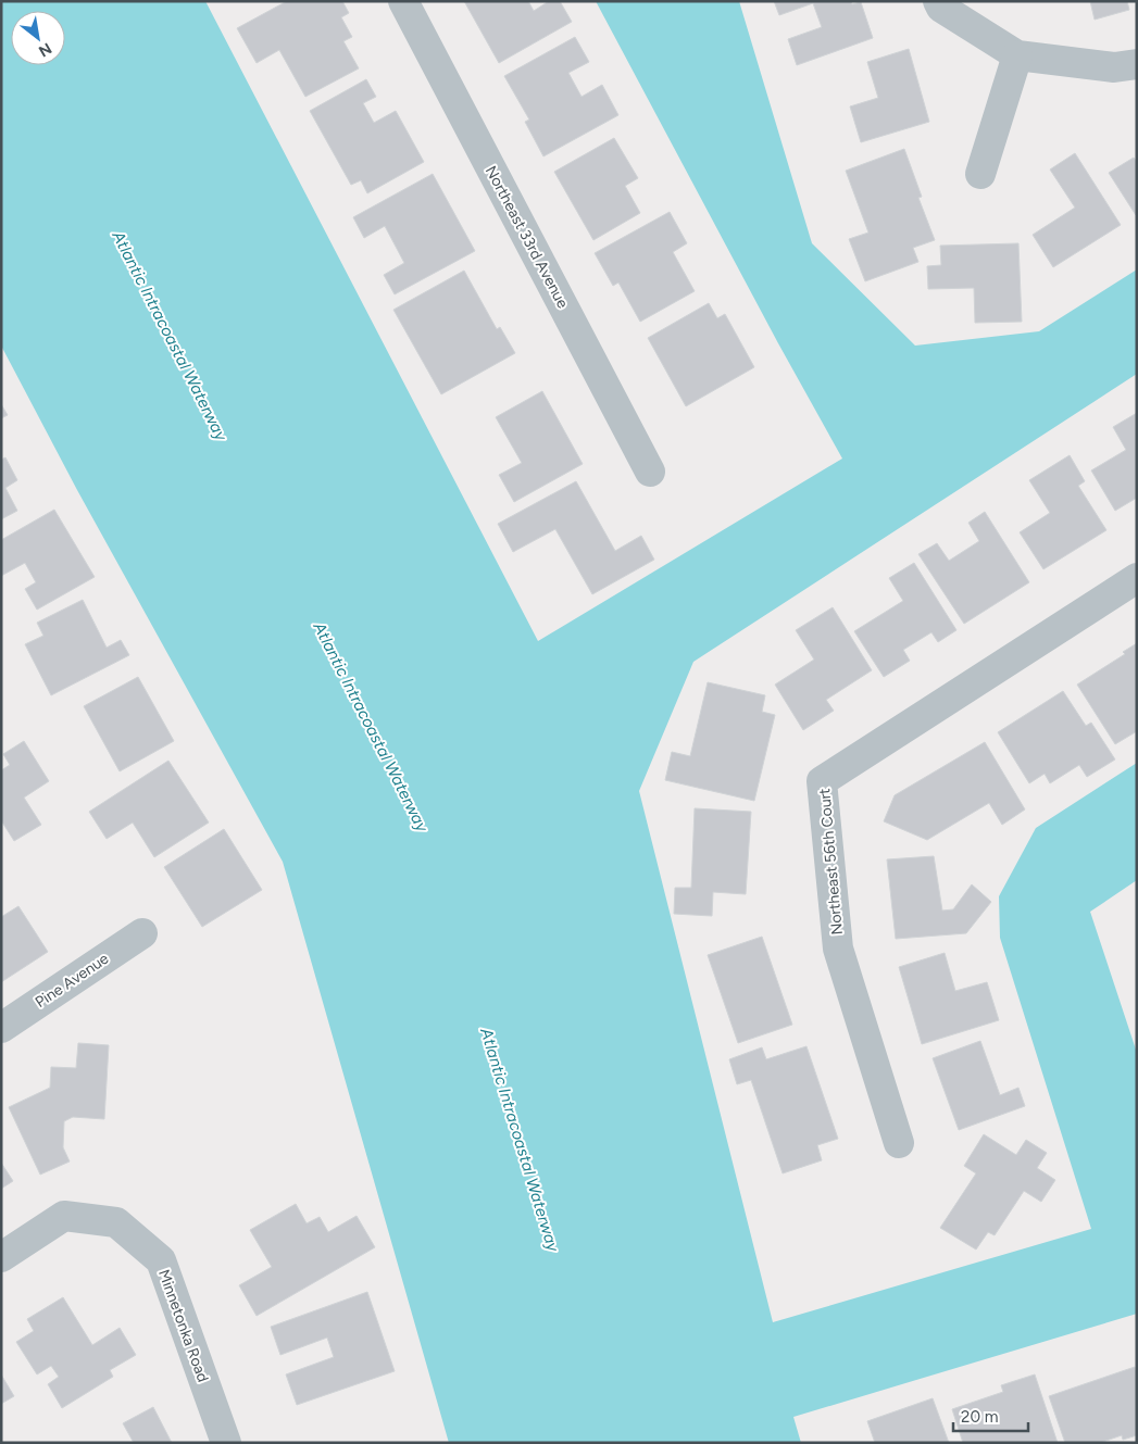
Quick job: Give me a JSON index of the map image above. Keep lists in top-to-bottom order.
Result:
{
  "streets": {
    "street": [
      "Northeast 33rd Avenue",
      "Northeast 56th Court",
      "Pine Avenue",
      "Minnetonka Road"
    ]
  },
  "water": ["Atlantic Intracoastal Waterway"],
  "scale_bar": "20 m",
  "north": "bottom right"
}
